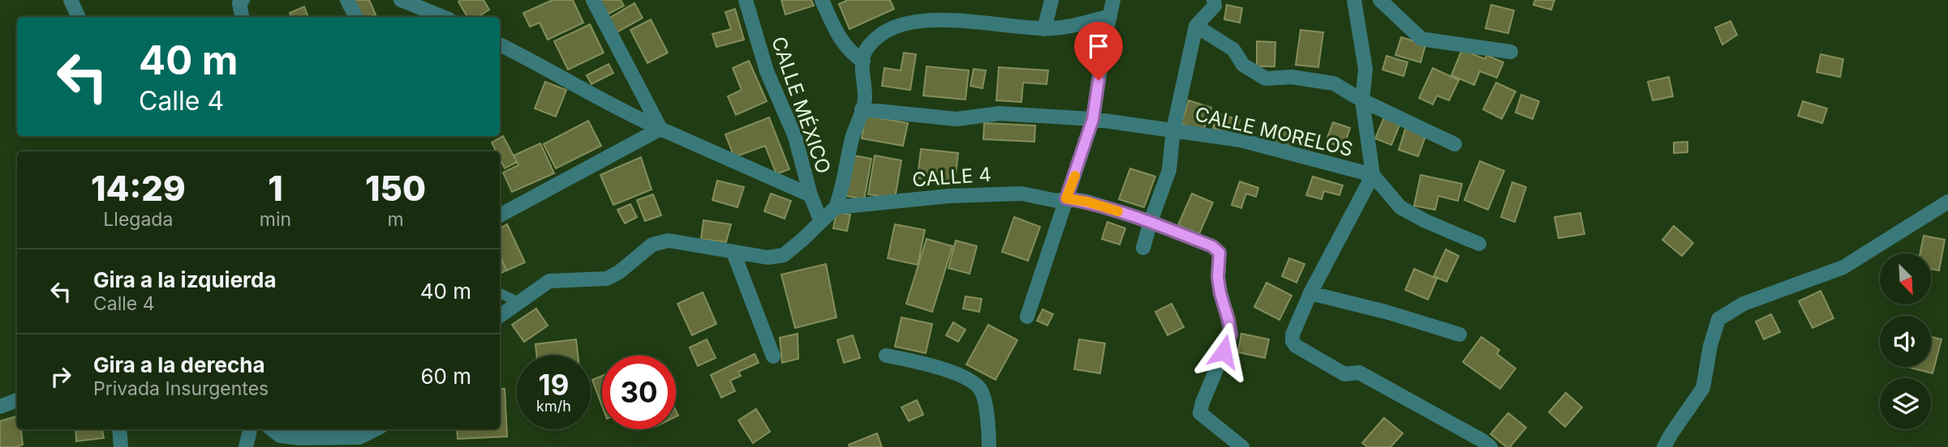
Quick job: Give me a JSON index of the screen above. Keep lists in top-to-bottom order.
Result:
{
  "streets": {
    "street": ["CALLE MÉXICO", "CALLE MORELOS", "CALLE 4"]
  },
  "north": "bottom right",
  "page": {
    "turn": ["40 m", "Calle 4"],
    "eta": [
      "14:29",
      "Llegada",
      "1",
      "min",
      "150",
      "m"
    ],
    "list": [
      {
        "name": "Gira a la izquierda",
        "note": "Calle 4",
        "value": "40 m"
      },
      {
        "name": "Gira a la derecha",
        "note": "Privada Insurgentes",
        "value": "60 m"
      }
    ],
    "speed": "19 km/h",
    "limit": "30"
  }
}
